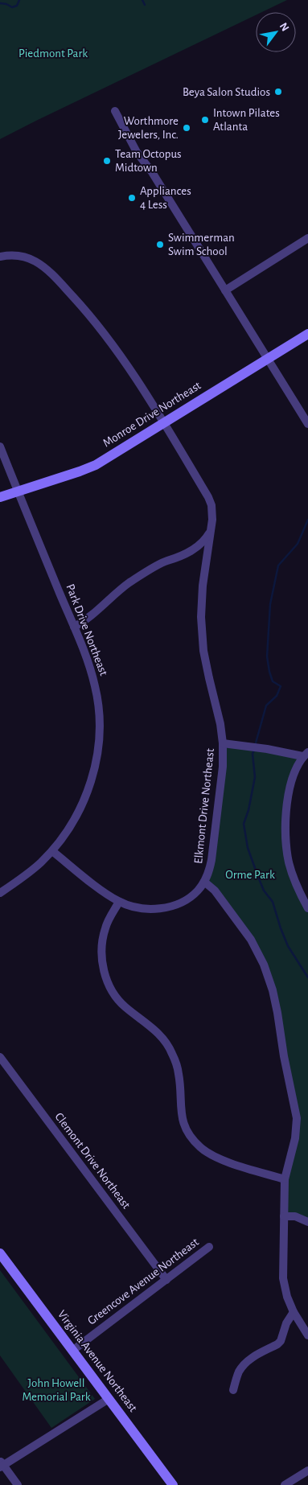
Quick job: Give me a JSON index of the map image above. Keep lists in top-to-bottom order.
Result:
{
  "streets": {
    "main road": ["Monroe Drive Northeast", "Virginia Avenue Northeast"],
    "street": [
      "Park Drive Northeast",
      "Elkmont Drive Northeast",
      "Clemont Drive Northeast",
      "Greencove Avenue Northeast"
    ]
  },
  "crossings": [
    ["Monroe Drive Northeast", "Park Drive Northeast"],
    ["Monroe Drive Northeast", "Elkmont Drive Northeast"],
    ["Park Drive Northeast", "Elkmont Drive Northeast"],
    ["Clemont Drive Northeast", "Greencove Avenue Northeast"],
    ["Greencove Avenue Northeast", "Virginia Avenue Northeast"]
  ],
  "parks": ["Piedmont Park", "Orme Park", "John Howell Memorial Park"],
  "places": [
    "Beya Salon Studios",
    "Intown Pilates Atlanta",
    "Worthmore Jewelers, Inc.",
    "Team Octopus Midtown",
    "Appliances 4 Less",
    "Swimmerman Swim School"
  ],
  "north": "top right"
}
